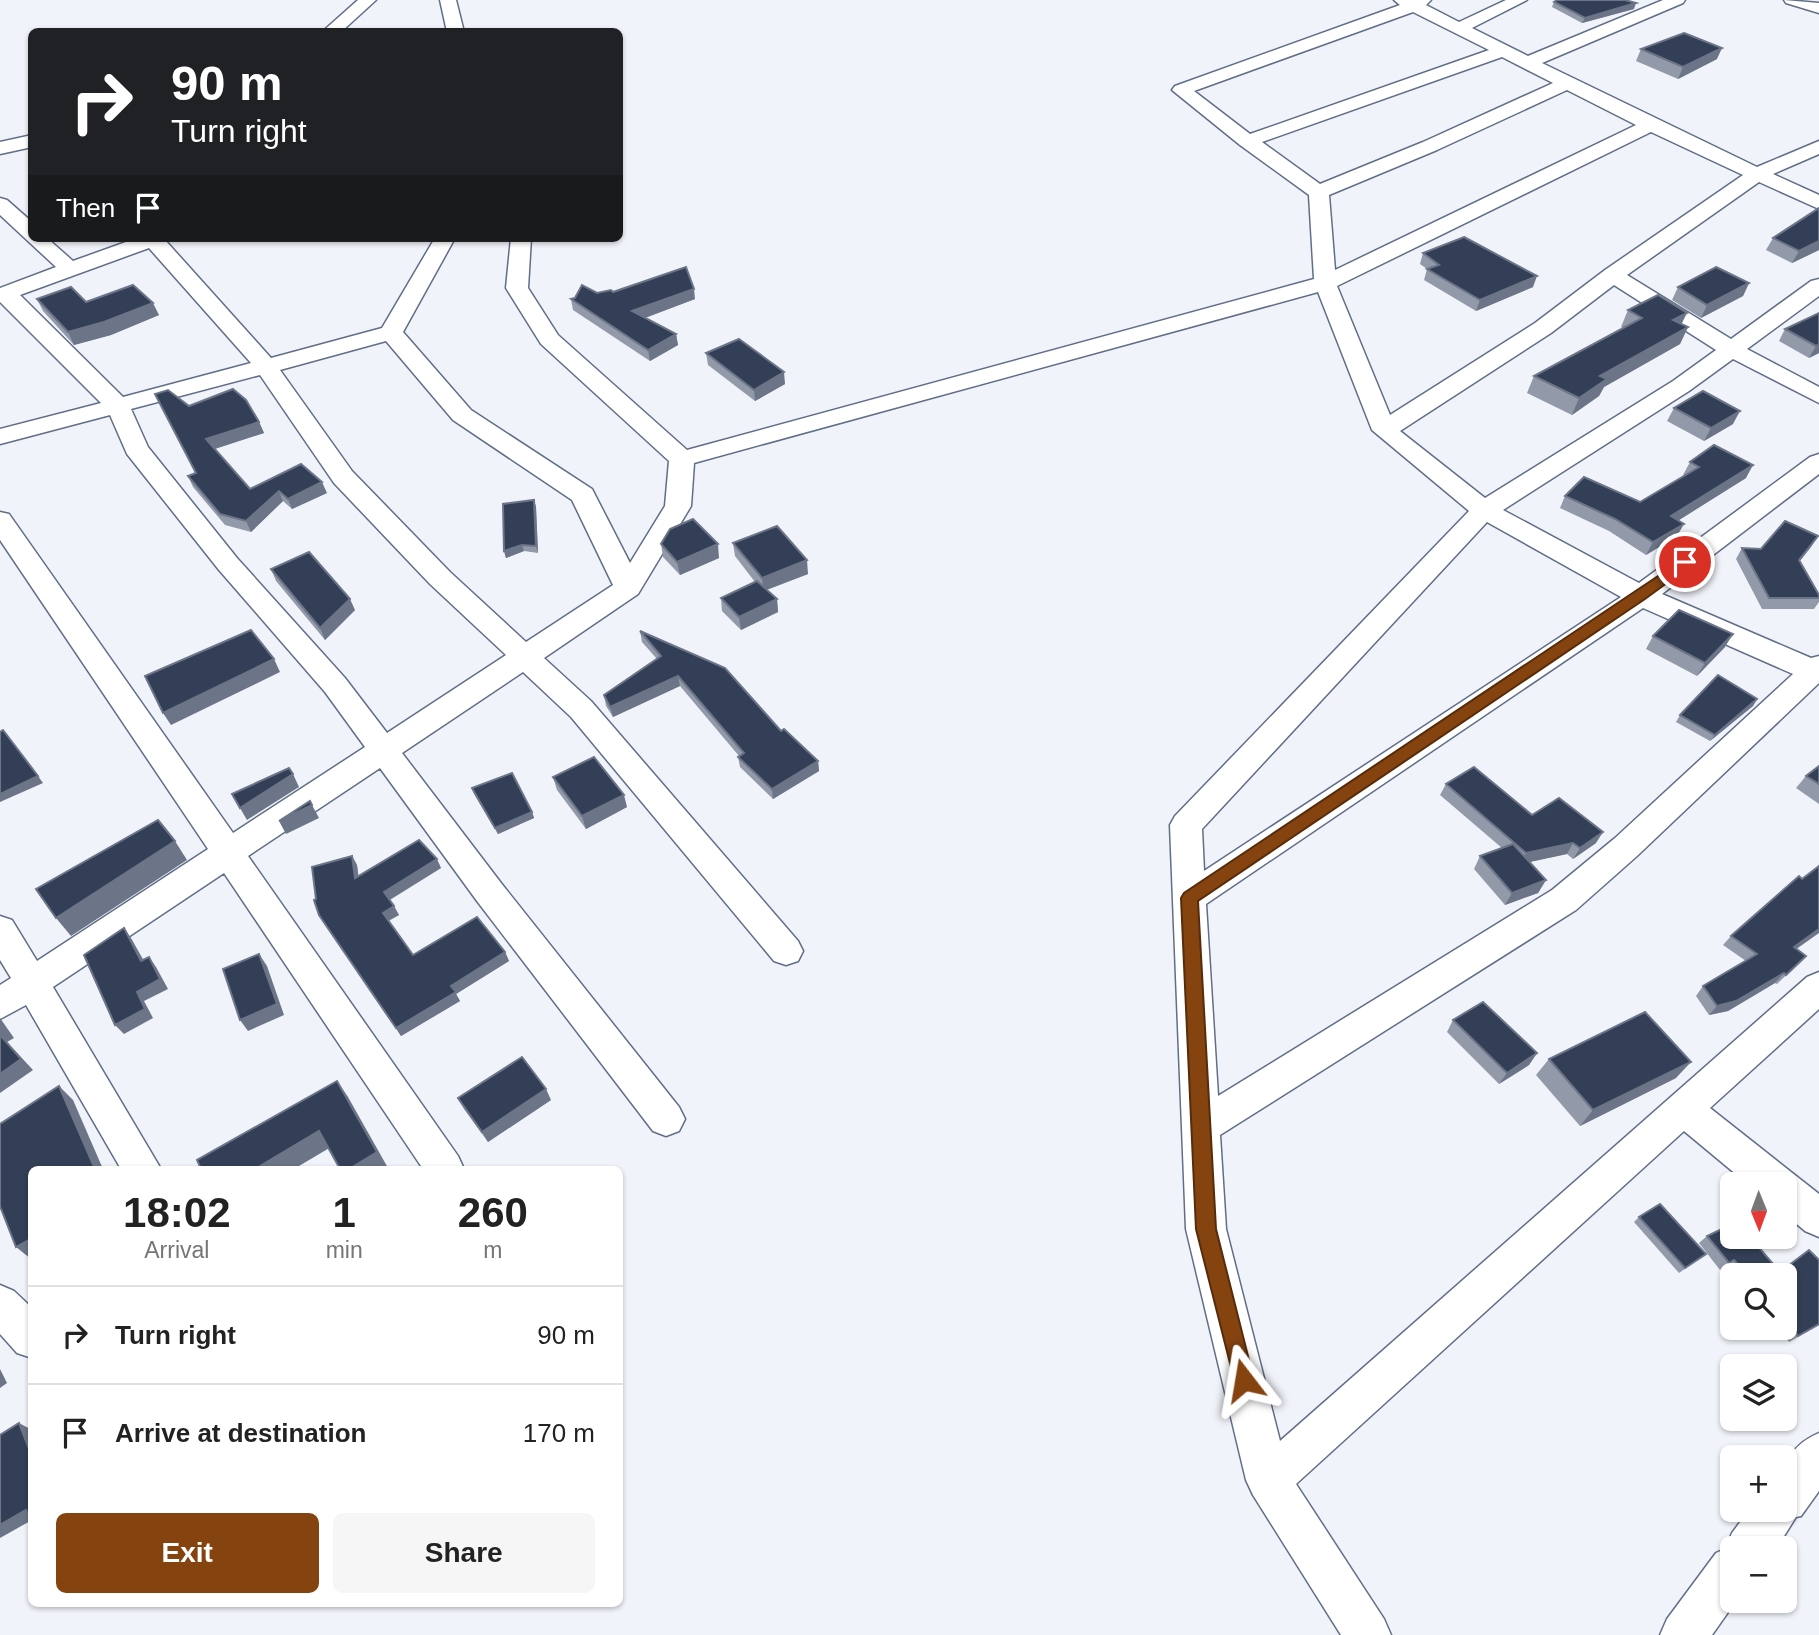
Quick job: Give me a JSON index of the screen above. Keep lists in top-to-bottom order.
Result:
{
  "north": "bottom",
  "page": {
    "turn": ["90 m", "Turn right"],
    "then": "Then",
    "eta": [
      "18:02",
      "Arrival",
      "1",
      "min",
      "260",
      "m"
    ],
    "map_buttons": ["+", "−"],
    "list": [
      {
        "name": "Turn right",
        "value": "90 m"
      },
      {
        "name": "Arrive at destination",
        "value": "170 m"
      }
    ],
    "buttons": ["Exit", "Share"]
  }
}
